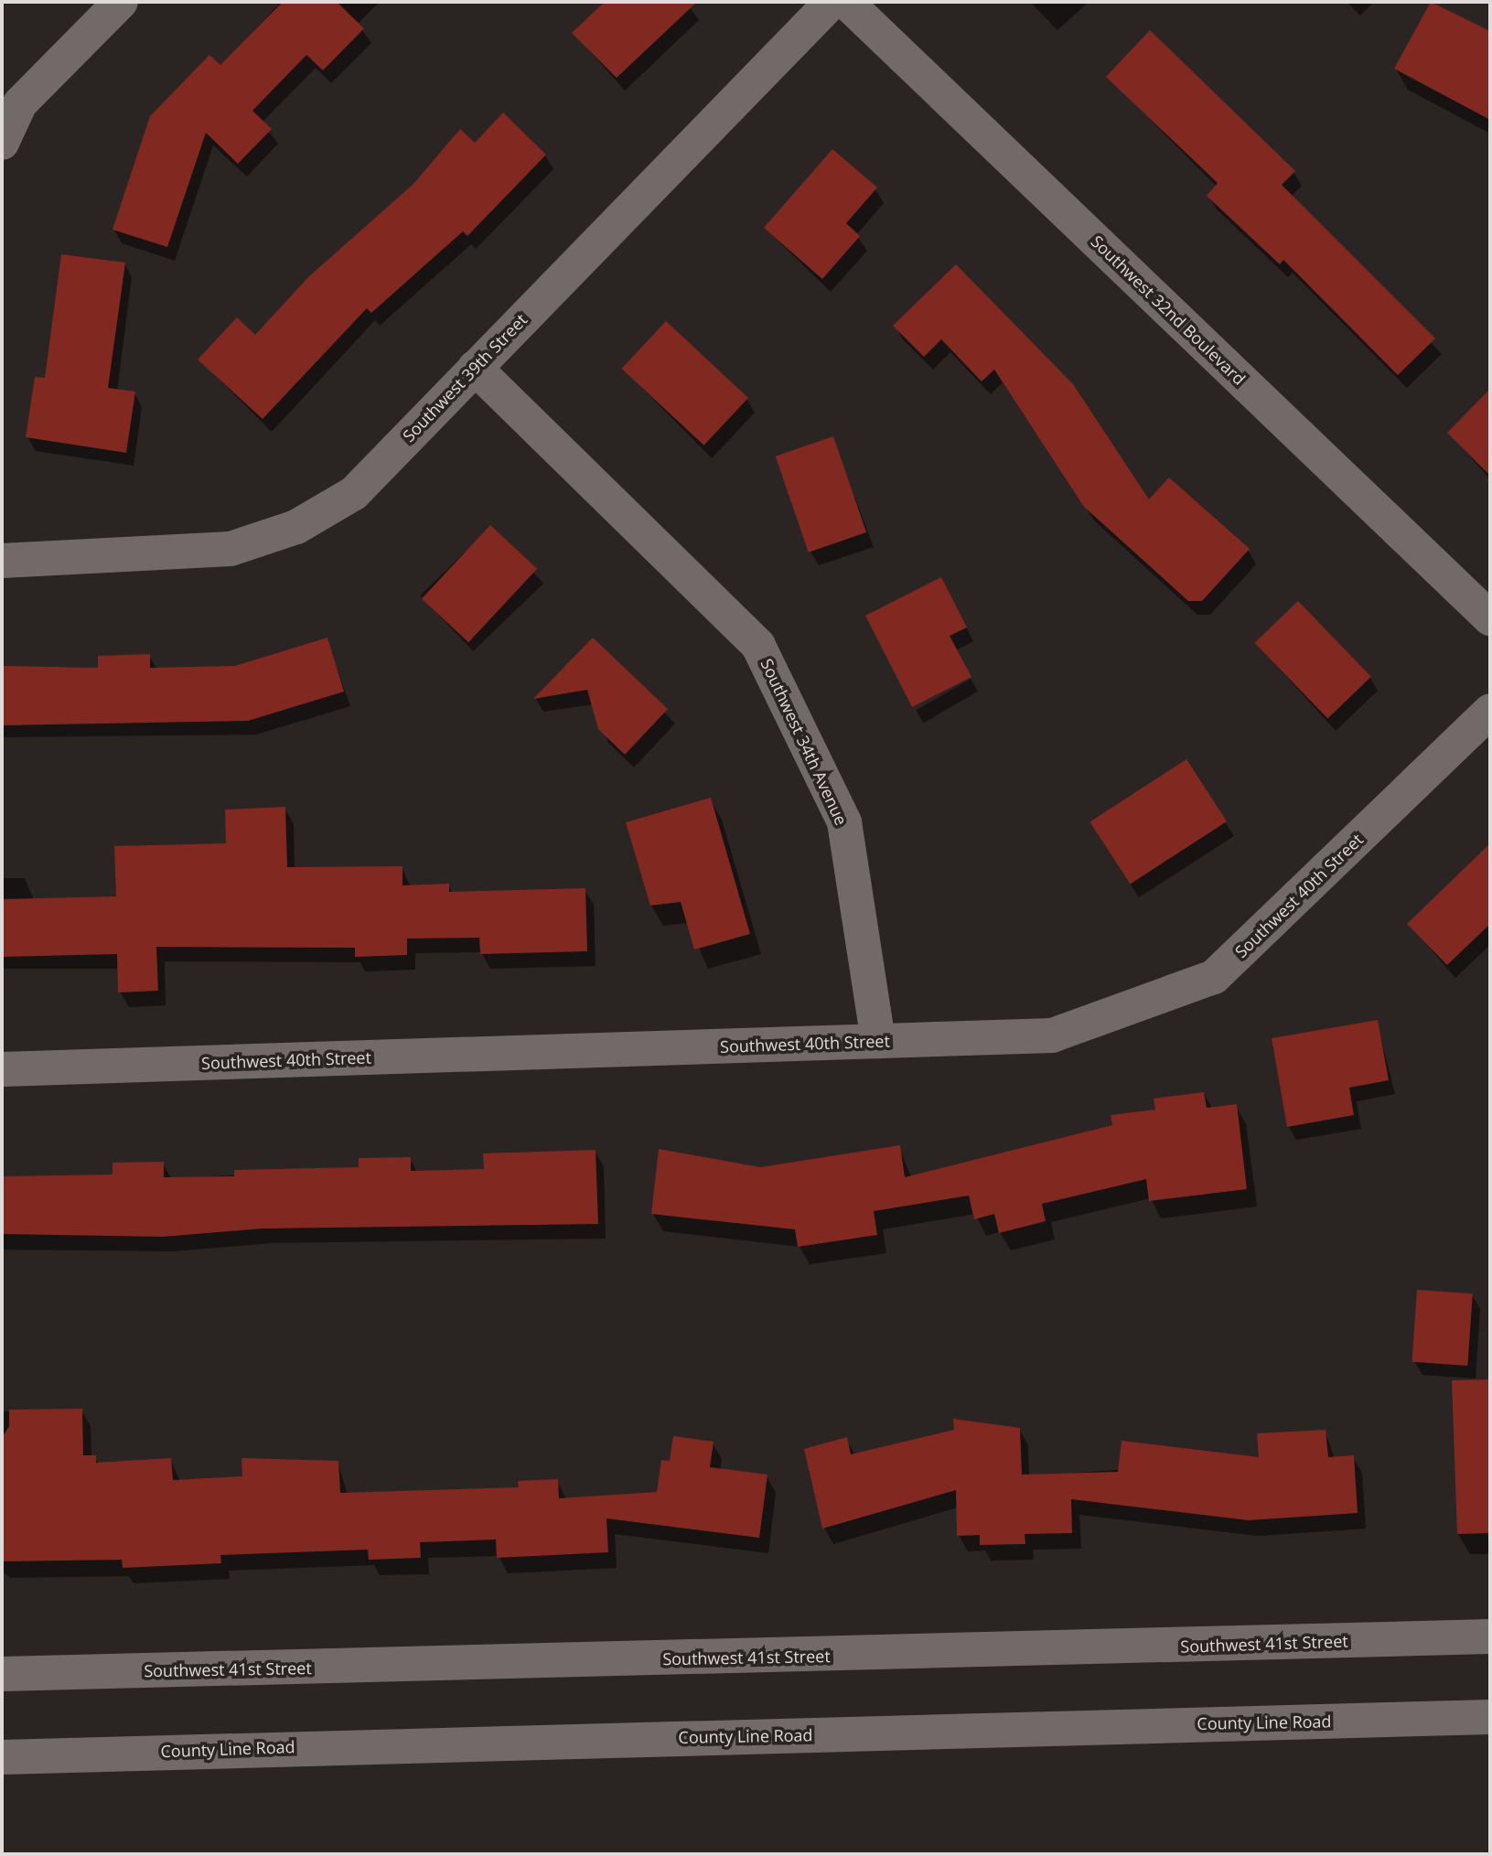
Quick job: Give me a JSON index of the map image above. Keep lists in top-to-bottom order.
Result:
{
  "streets": {
    "street": [
      "Southwest 32nd Boulevard",
      "Southwest 39th Street",
      "Southwest 34th Avenue",
      "Southwest 40th Street",
      "Southwest 41st Street",
      "County Line Road"
    ]
  },
  "crossings": [
    ["Southwest 39th Street", "Southwest 34th Avenue"],
    ["Southwest 34th Avenue", "Southwest 40th Street"]
  ]
}
